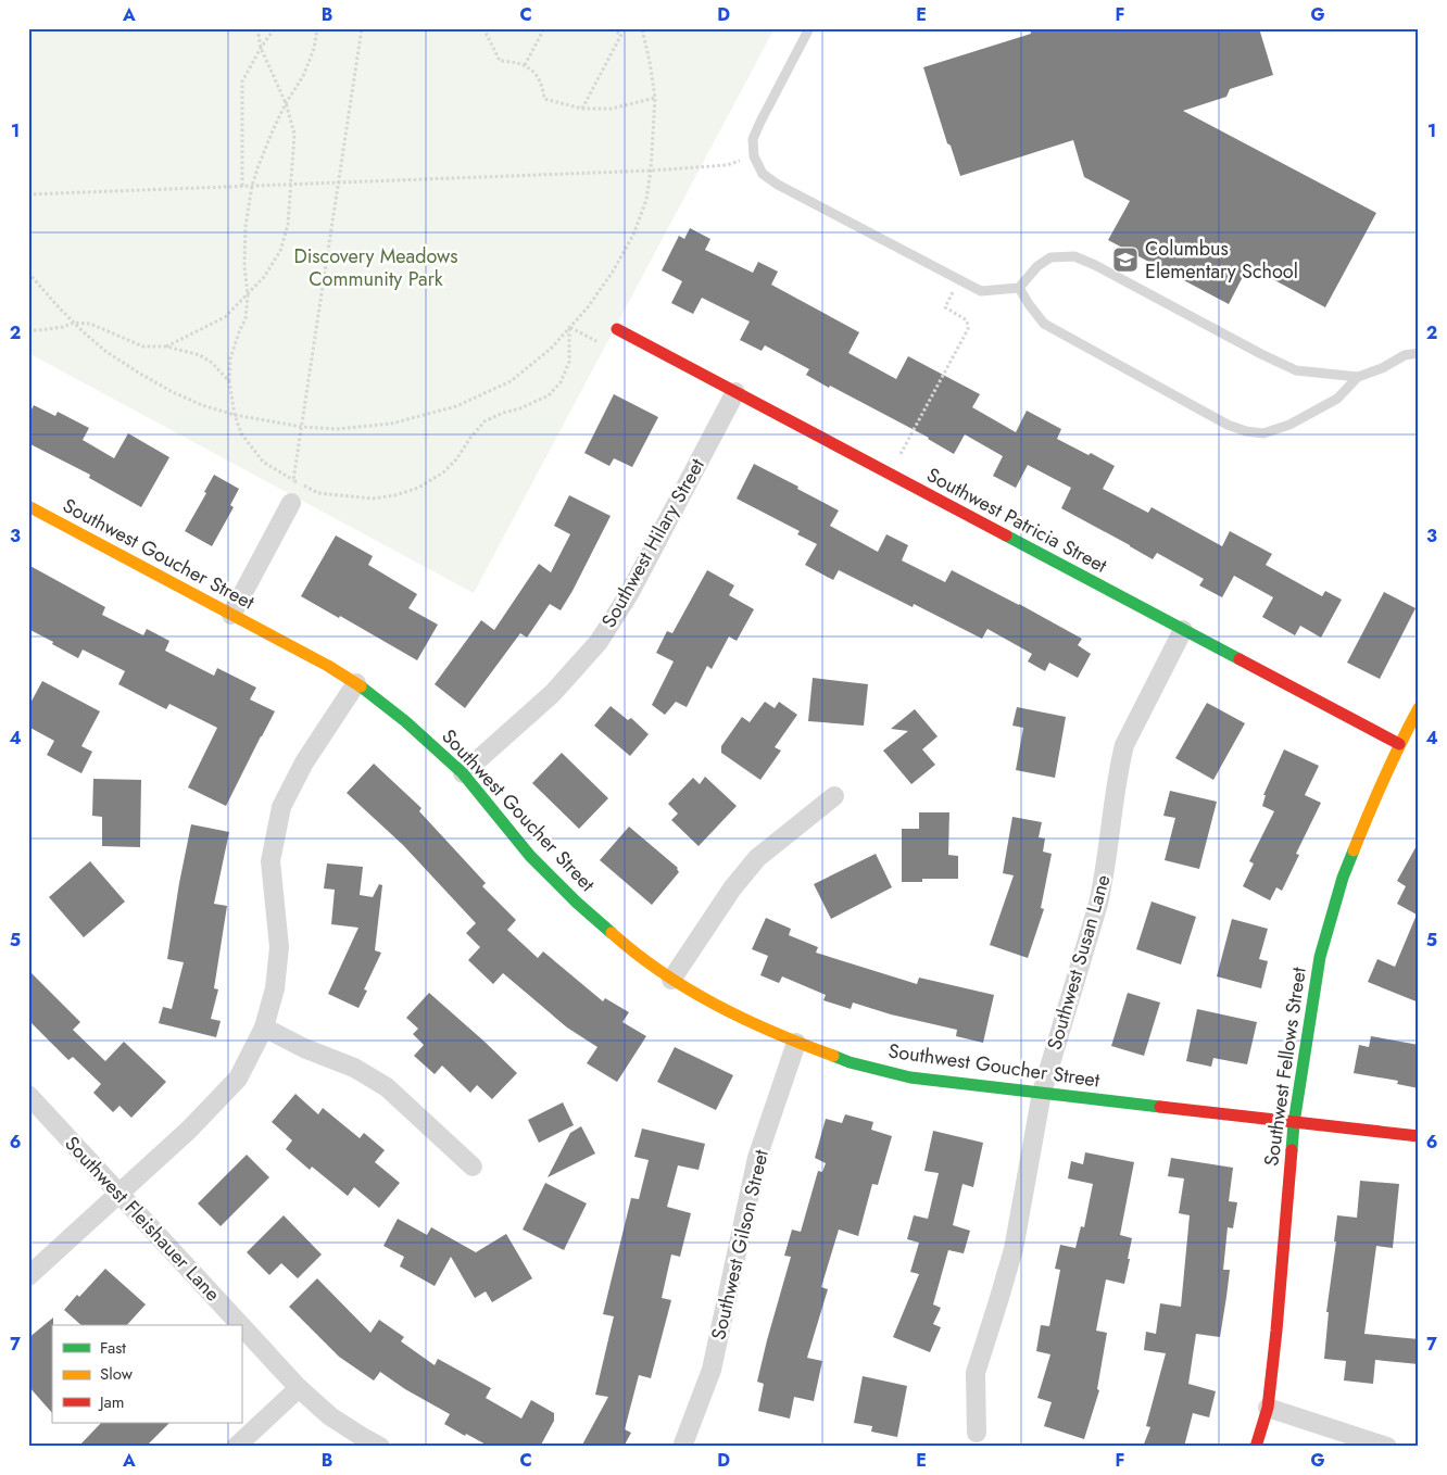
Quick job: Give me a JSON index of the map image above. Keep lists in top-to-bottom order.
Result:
{
  "streets": {
    "street": [
      "Southwest Patricia Street",
      "Southwest Hilary Street",
      "Southwest Goucher Street",
      "Southwest Susan Lane",
      "Southwest Fellows Street",
      "Southwest Fleishauer Lane",
      "Southwest Gilson Street"
    ]
  },
  "crossings": [
    ["Southwest Patricia Street", "Southwest Hilary Street"],
    ["Southwest Patricia Street", "Southwest Susan Lane"],
    ["Southwest Patricia Street", "Southwest Fellows Street"],
    ["Southwest Hilary Street", "Southwest Goucher Street"],
    ["Southwest Goucher Street", "Southwest Susan Lane"],
    ["Southwest Goucher Street", "Southwest Fellows Street"],
    ["Southwest Goucher Street", "Southwest Gilson Street"]
  ],
  "parks": ["Discovery Meadows Community Park"],
  "places": {
    "school or university": ["Columbus Elementary School"]
  },
  "legend": ["Fast", "Slow", "Jam"],
  "grid": {
    "columns": [
      "A",
      "B",
      "C",
      "D",
      "E",
      "F",
      "G"
    ],
    "rows": [
      "1",
      "2",
      "3",
      "4",
      "5",
      "6",
      "7"
    ]
  }
}
